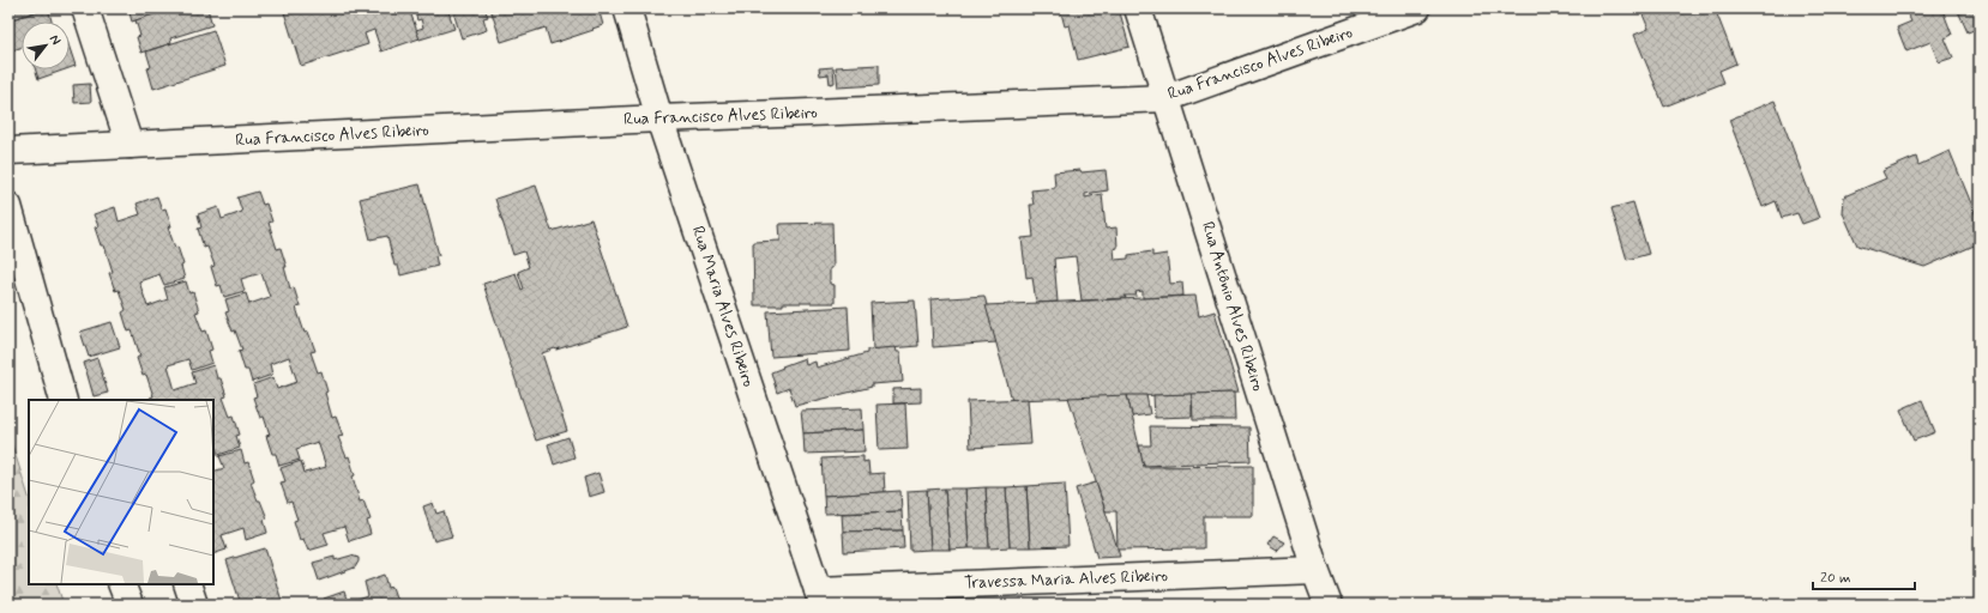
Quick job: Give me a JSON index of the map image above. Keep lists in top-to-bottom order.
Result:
{
  "streets": {
    "street": [
      "Rua Francisco Alves Ribeiro",
      "Rua Maria Alves Ribeiro",
      "Rua Antônio Alves Ribeiro",
      "Travessa Maria Alves Ribeiro"
    ]
  },
  "crossings": [
    ["Rua Francisco Alves Ribeiro", "Rua Maria Alves Ribeiro"],
    ["Rua Francisco Alves Ribeiro", "Rua Antônio Alves Ribeiro"],
    ["Rua Maria Alves Ribeiro", "Travessa Maria Alves Ribeiro"],
    ["Rua Antônio Alves Ribeiro", "Travessa Maria Alves Ribeiro"]
  ],
  "scale_bar": "20 m",
  "north": "top right"
}
